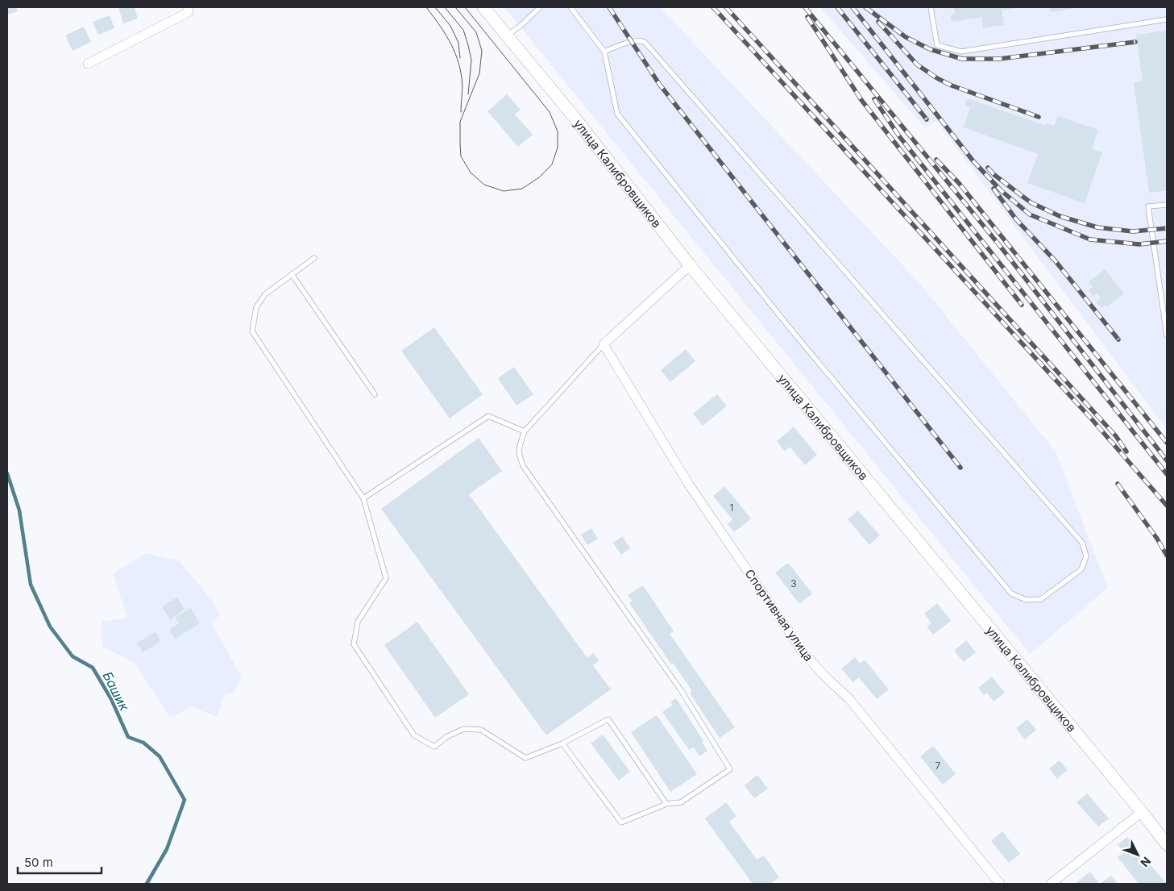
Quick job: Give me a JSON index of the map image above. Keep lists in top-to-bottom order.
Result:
{
  "streets": {
    "street": ["улица Калибровщиков", "Спортивная улица"]
  },
  "water": ["Башик"],
  "house_numbers": ["1", "3", "7"],
  "scale_bar": "50 m",
  "north": "bottom right"
}
